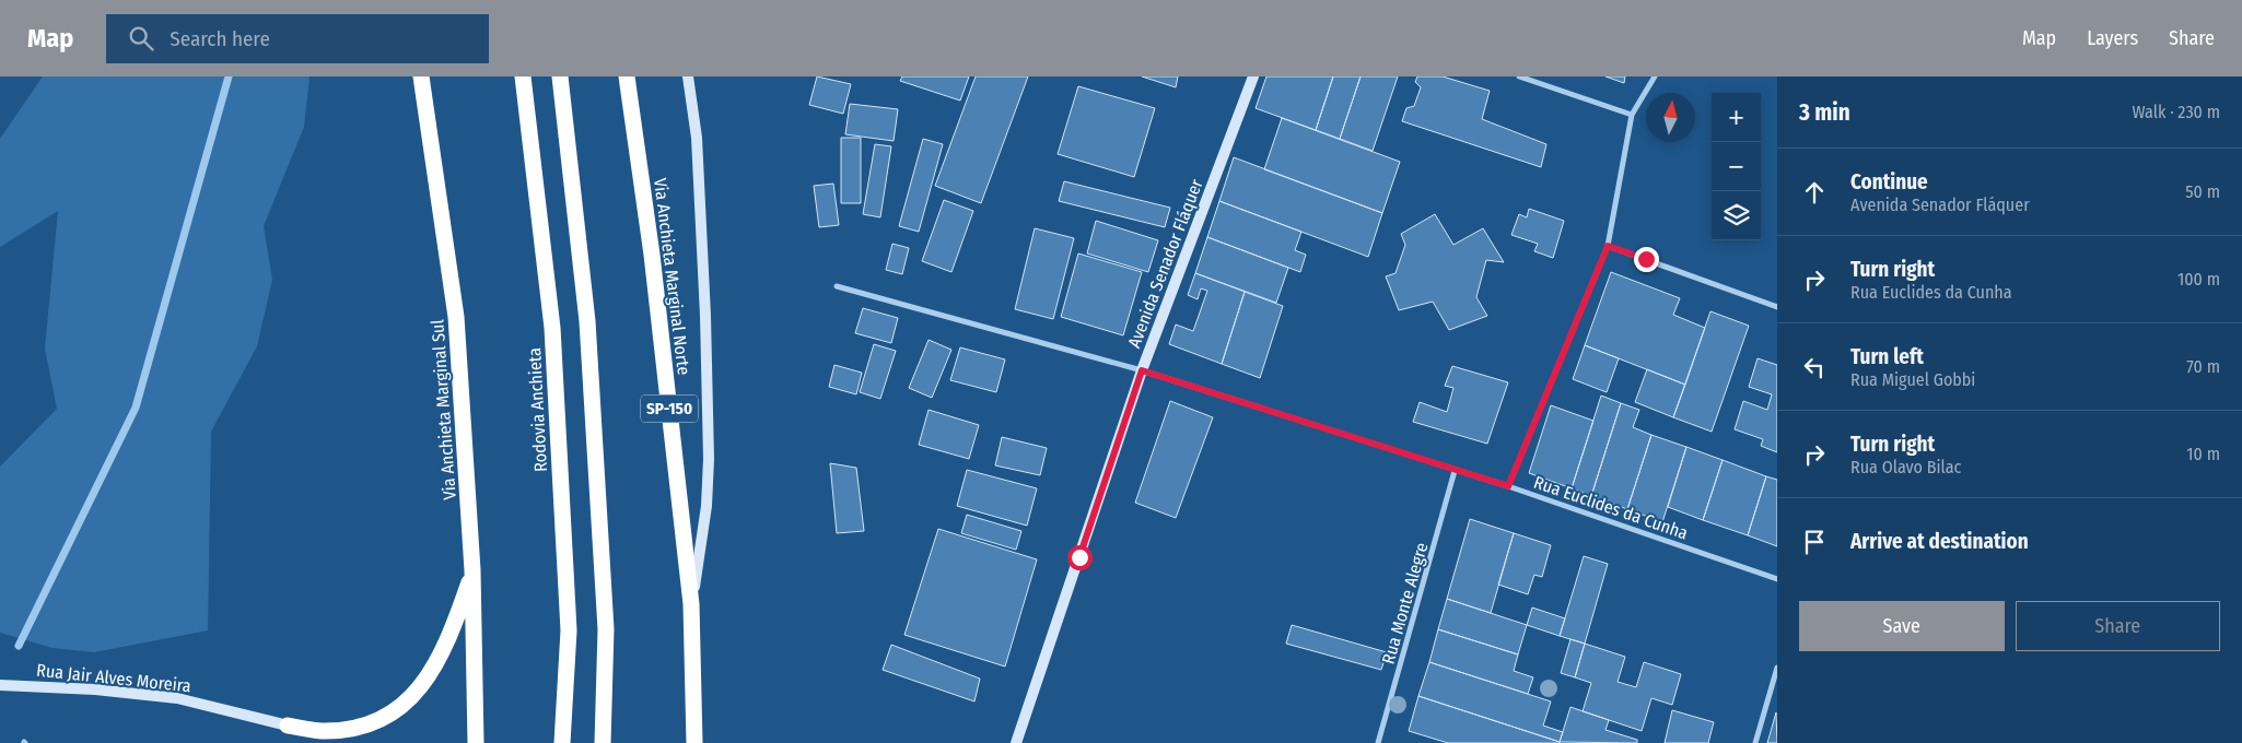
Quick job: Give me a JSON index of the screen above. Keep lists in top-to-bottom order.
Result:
{
  "streets": {
    "highway": [
      "Via Anchieta Marginal Norte",
      "SP-150",
      "Via Anchieta Marginal Sul",
      "Rodovia Anchieta"
    ],
    "street": [
      "Avenida Senador Fláquer",
      "Rua Euclides da Cunha",
      "Rua Monte Alegre",
      "Rua Jair Alves Moreira"
    ]
  },
  "crossings": [
    ["Avenida Senador Fláquer", "Rua Euclides da Cunha"],
    ["Rua Euclides da Cunha", "Rua Monte Alegre"]
  ],
  "north": "top",
  "page": {
    "header": "Map",
    "search": "Search here",
    "nav": ["Map", "Layers", "Share"],
    "heading": ["3 min", "Walk · 230 m"],
    "map_buttons": ["+", "−"],
    "list": [
      ["Continue", "Avenida Senador Fláquer", "50 m"],
      ["Turn right", "Rua Euclides da Cunha", "100 m"],
      ["Turn left", "Rua Miguel Gobbi", "70 m"],
      ["Turn right", "Rua Olavo Bilac", "10 m"],
      "Arrive at destination"
    ],
    "buttons": ["Save", "Share"]
  }
}
